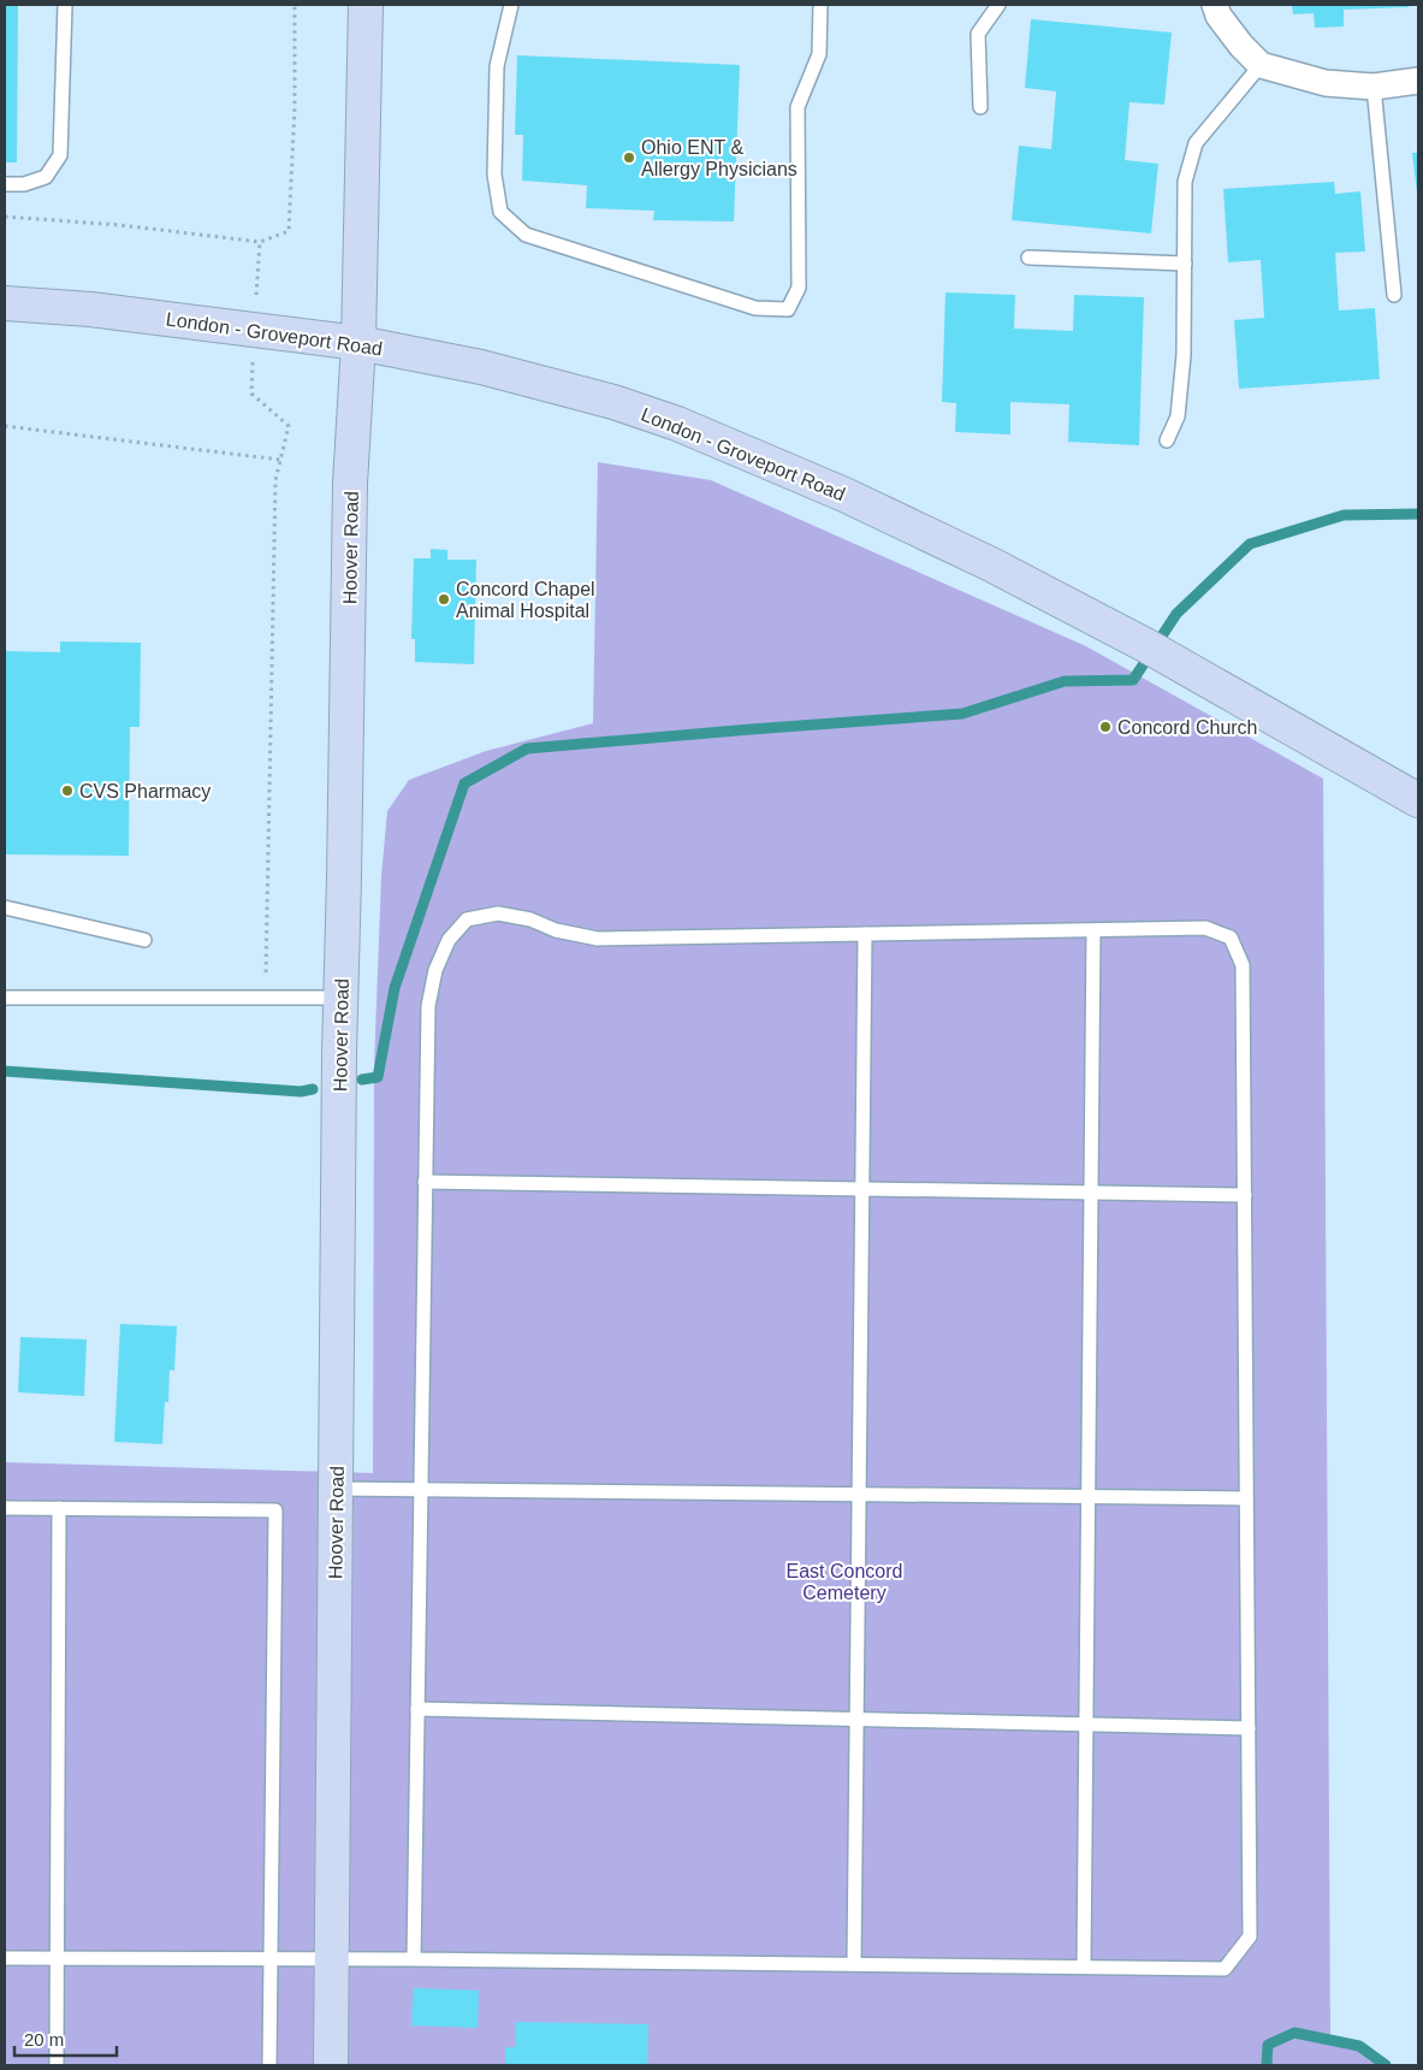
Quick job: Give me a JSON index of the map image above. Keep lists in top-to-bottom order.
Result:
{
  "streets": {
    "main road": ["London - Groveport Road", "Hoover Road"]
  },
  "crossings": [
    ["London - Groveport Road", "Hoover Road"]
  ],
  "parks": ["East Concord Cemetery"],
  "places": [
    "Ohio ENT & Allergy Physicians",
    "Concord Chapel Animal Hospital",
    "Concord Church",
    "CVS Pharmacy"
  ],
  "scale_bar": "20 m"
}
